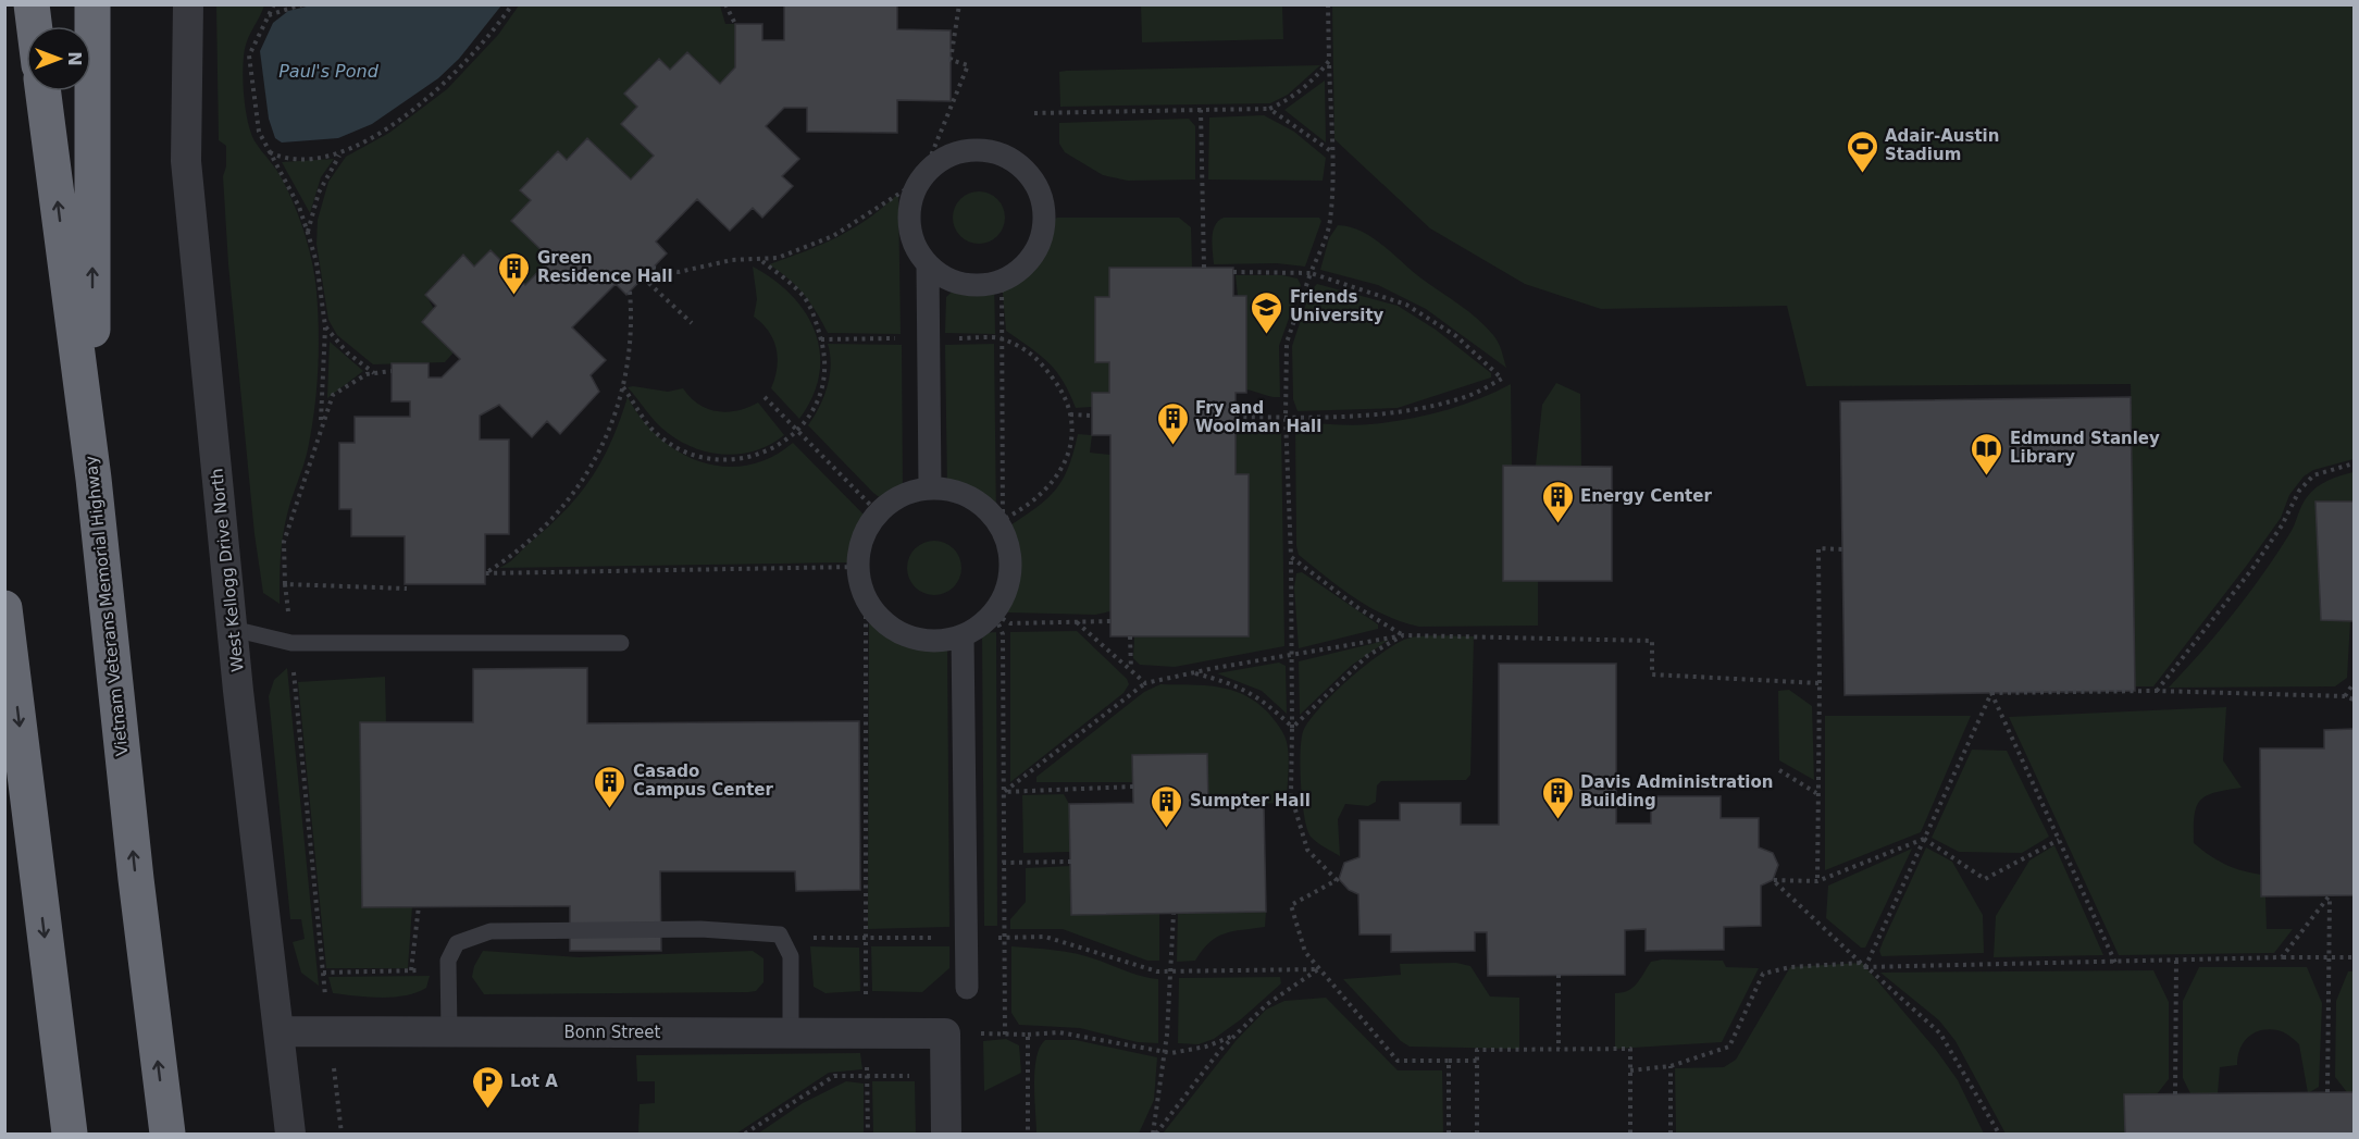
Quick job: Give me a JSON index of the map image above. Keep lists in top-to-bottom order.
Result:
{
  "streets": {
    "highway": ["Vietnam Veterans Memorial Highway"],
    "street": ["West Kellogg Drive North", "Bonn Street"]
  },
  "crossings": [
    ["West Kellogg Drive North", "Bonn Street"]
  ],
  "water": ["Paul's Pond"],
  "places": {
    "sports": ["Adair-Austin Stadium"],
    "building": [
      "Green Residence Hall",
      "Fry and Woolman Hall",
      "Energy Center",
      "Casado Campus Center",
      "Davis Administration Building",
      "Sumpter Hall"
    ],
    "school or university": ["Friends University"],
    "library": ["Edmund Stanley Library"],
    "parking": ["Lot A"]
  },
  "north": "right"
}
